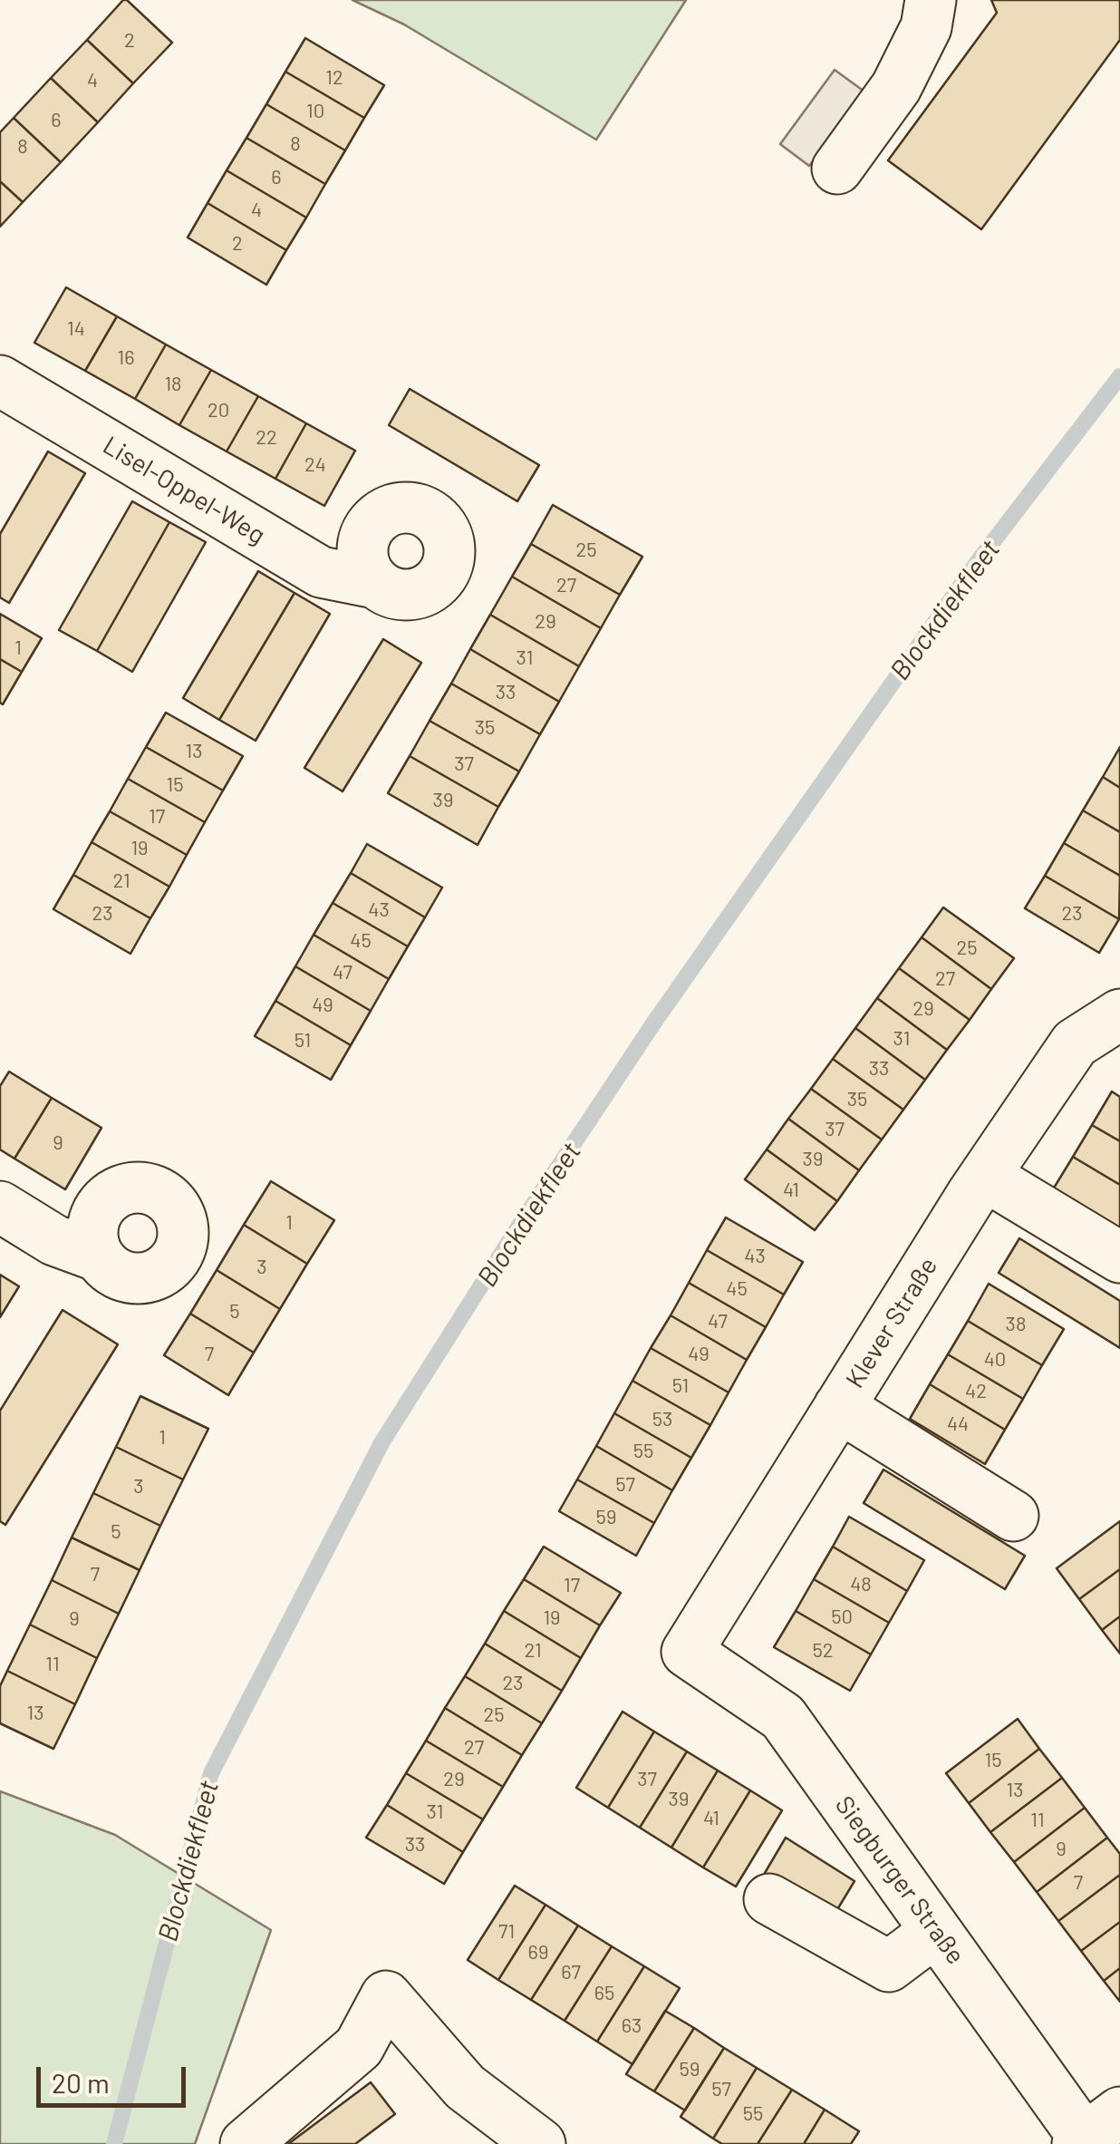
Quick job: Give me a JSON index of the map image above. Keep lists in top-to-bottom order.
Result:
{
  "streets": {
    "street": ["Lisel-Oppel-Weg", "Klever Straße", "Siegburger Straße"]
  },
  "crossings": [
    ["Klever Straße", "Siegburger Straße"]
  ],
  "water": ["Blockdiekfleet"],
  "house_numbers": [
    "2",
    "12",
    "4",
    "10",
    "6",
    "8",
    "8",
    "6",
    "4",
    "2",
    "14",
    "16",
    "18",
    "20",
    "22",
    "24",
    "25",
    "27",
    "29",
    "1",
    "31",
    "33",
    "35",
    "13",
    "37",
    "15",
    "39",
    "17",
    "19",
    "21",
    "43",
    "23",
    "23",
    "45",
    "25",
    "47",
    "27",
    "49",
    "29",
    "31",
    "51",
    "33",
    "35",
    "37",
    "9",
    "39",
    "41",
    "1",
    "43",
    "3",
    "45",
    "5",
    "47",
    "38",
    "7",
    "49",
    "40",
    "51",
    "42",
    "53",
    "44",
    "1",
    "55",
    "57",
    "3",
    "59",
    "5",
    "7",
    "48",
    "17",
    "50",
    "19",
    "9",
    "21",
    "52",
    "11",
    "23",
    "13",
    "25",
    "27",
    "15",
    "29",
    "37",
    "13",
    "39",
    "31",
    "41",
    "11",
    "33",
    "9",
    "7",
    "71",
    "69",
    "67",
    "65",
    "63",
    "59",
    "57",
    "55"
  ],
  "scale_bar": "20 m"
}
